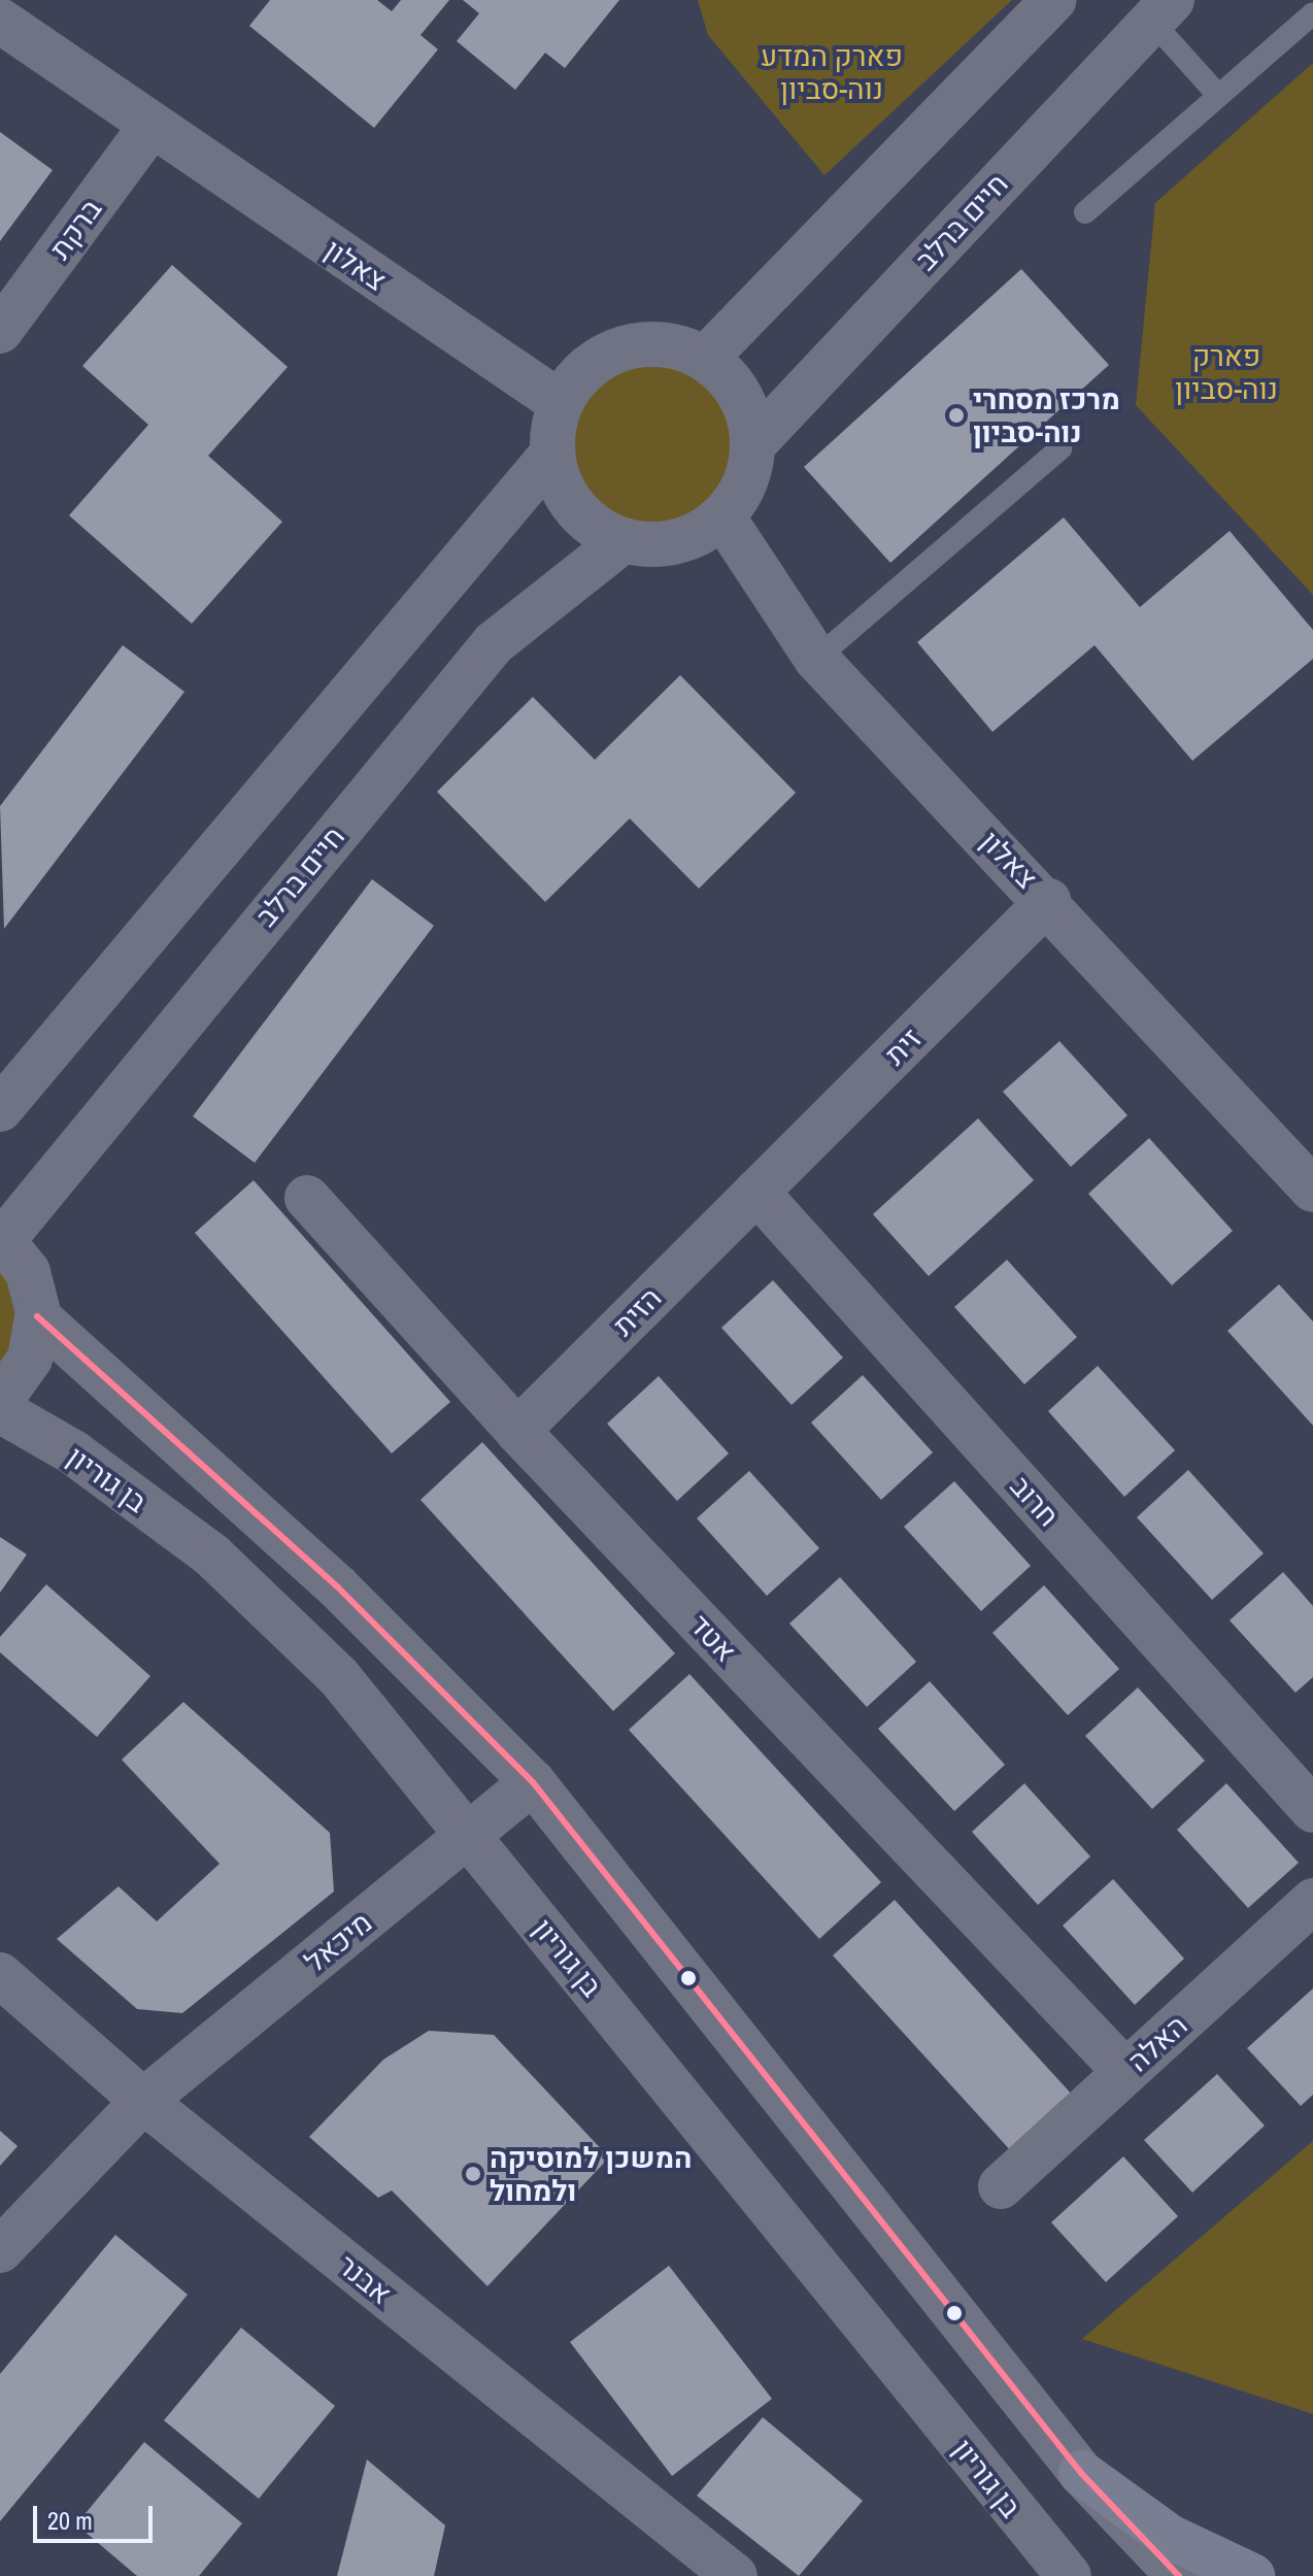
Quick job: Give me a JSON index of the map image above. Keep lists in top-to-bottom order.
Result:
{
  "streets": {
    "street": [
      "חיים ברלב",
      "ברקת",
      "צאלון",
      "זית",
      "הזית",
      "בן גוריון",
      "חרוב",
      "אטד",
      "מיכאל",
      "האלה",
      "אבנר"
    ]
  },
  "crossings": [
    ["חיים ברלב", "צאלון"],
    ["ברקת", "צאלון"],
    ["צאלון", "זית"],
    ["זית", "הזית"],
    ["זית", "חרוב"],
    ["הזית", "חרוב"],
    ["הזית", "אטד"],
    ["בן גוריון", "מיכאל"],
    ["אטד", "האלה"],
    ["מיכאל", "אבנר"]
  ],
  "parks": ["פארק המדע נוה-סביון", "פארק נוה-סביון"],
  "places": ["מרכז מסחרי נוה-סביון", "המשכן למוסיקה ולמחול"],
  "scale_bar": "20 m"
}
